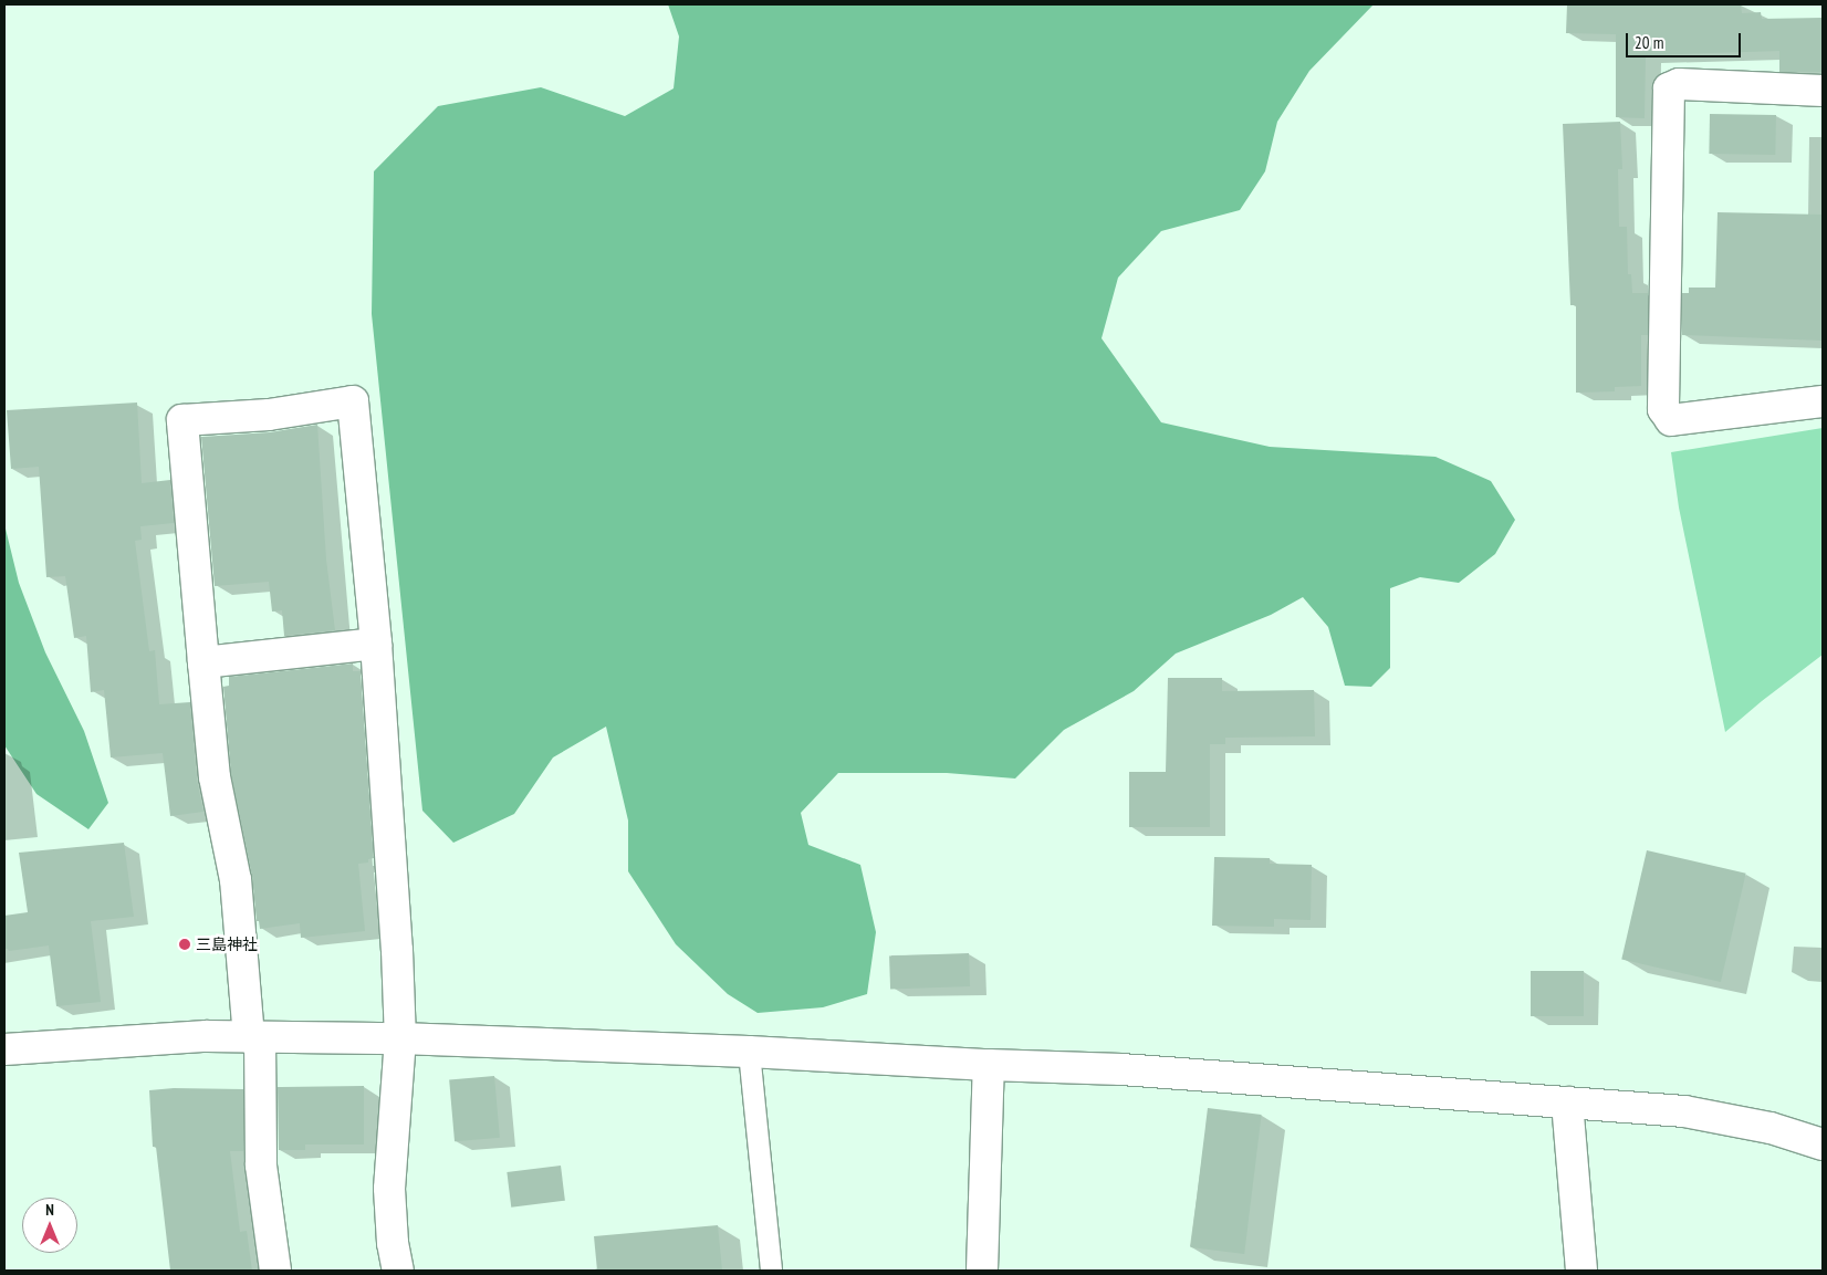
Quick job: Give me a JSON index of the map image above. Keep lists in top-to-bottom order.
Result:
{
  "places": ["三島神社"],
  "scale_bar": "20 m",
  "north": "top"
}
